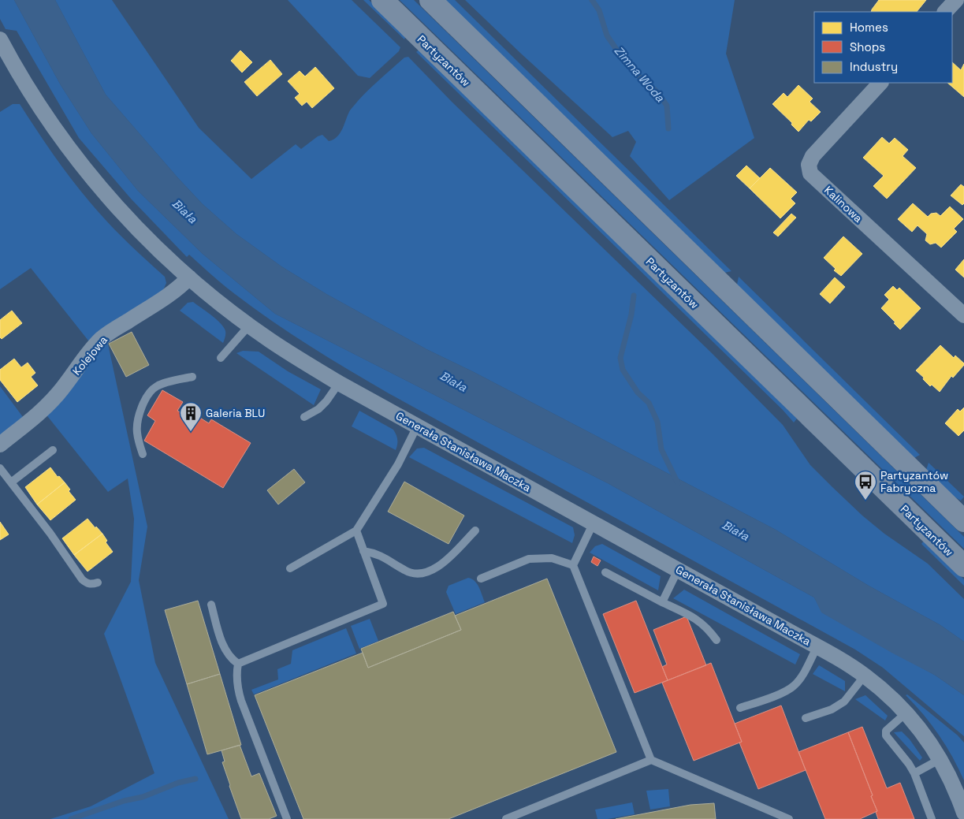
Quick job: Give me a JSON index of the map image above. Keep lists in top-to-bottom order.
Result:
{
  "streets": {
    "main road": ["Partyzantów"],
    "street": ["Kalinowa", "Kolejowa", "Generała Stanisława Maczka"]
  },
  "crossings": [
    ["Kolejowa", "Generała Stanisława Maczka"]
  ],
  "water": ["Zimna Woda", "Biała"],
  "places": {
    "building": ["Galeria BLU"],
    "bus stop": ["Partyzantów Fabryczna"]
  },
  "legend": ["Homes", "Shops", "Industry"]
}
